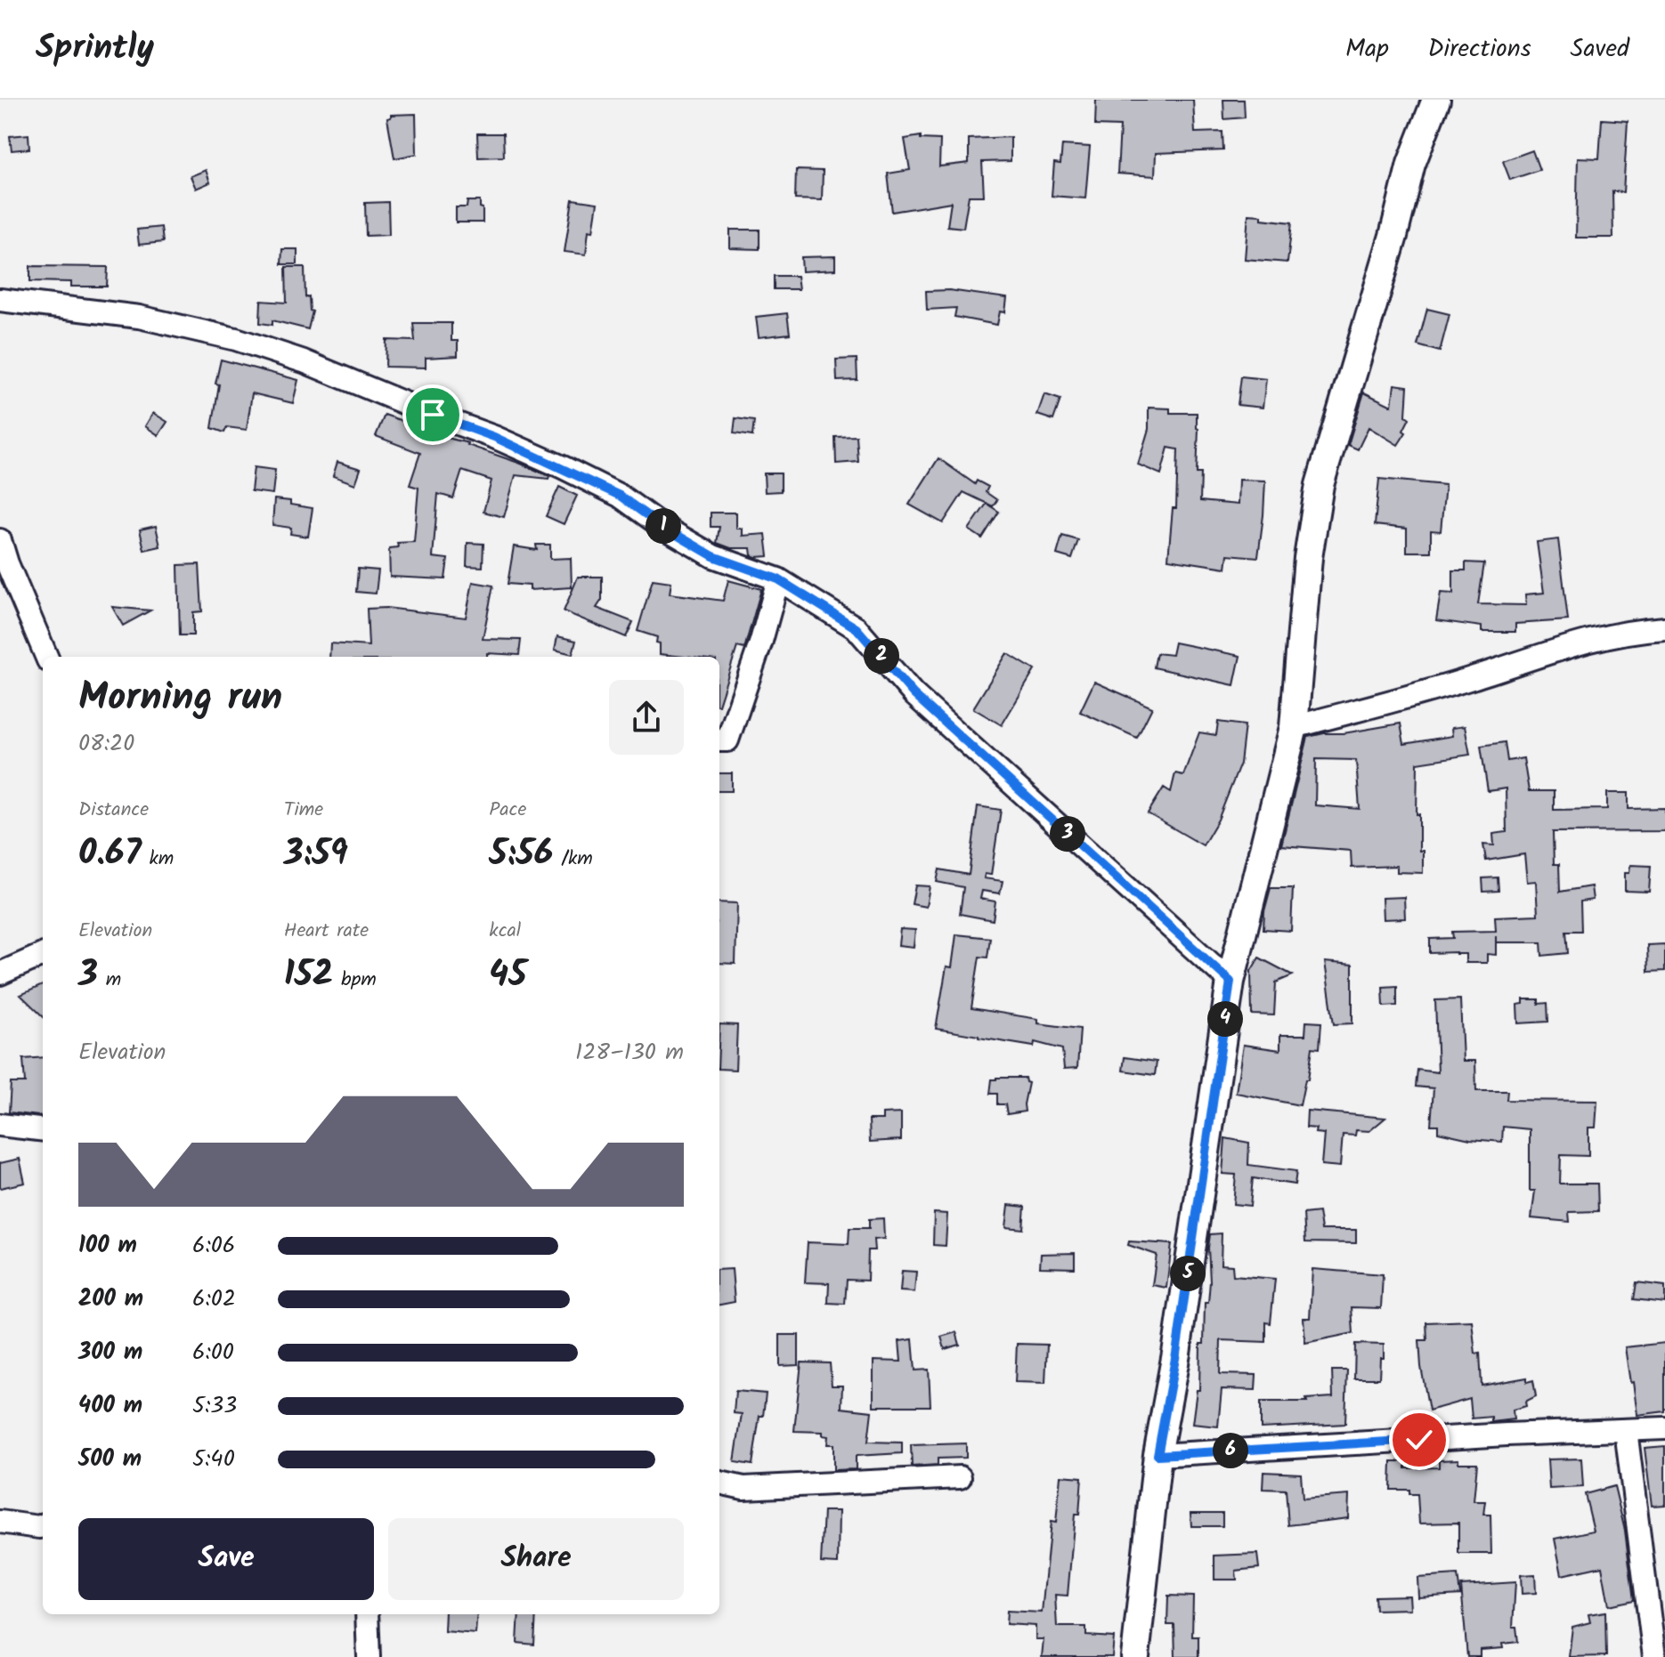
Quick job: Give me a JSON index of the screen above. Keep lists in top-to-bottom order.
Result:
{
  "page": {
    "header": "Sprintly",
    "nav": ["Map", "Directions", "Saved"],
    "pins": [
      "1",
      "2",
      "3",
      "4",
      "5",
      "6"
    ],
    "heading": ["Morning run", "08:20"],
    "stats": [
      ["Distance", "0.67 km"],
      ["Time", "3:59"],
      ["Pace", "5:56 /km"],
      ["Elevation", "3 m"],
      ["Heart rate", "152 bpm"],
      ["kcal", "45"]
    ],
    "chart": ["Elevation", "128–130 m"],
    "list": [
      {
        "name": "100 m",
        "note": "6:06"
      },
      {
        "name": "200 m",
        "note": "6:02"
      },
      {
        "name": "300 m",
        "note": "6:00"
      },
      {
        "name": "400 m",
        "note": "5:33"
      },
      {
        "name": "500 m",
        "note": "5:40"
      }
    ],
    "buttons": ["Save", "Share"]
  }
}
